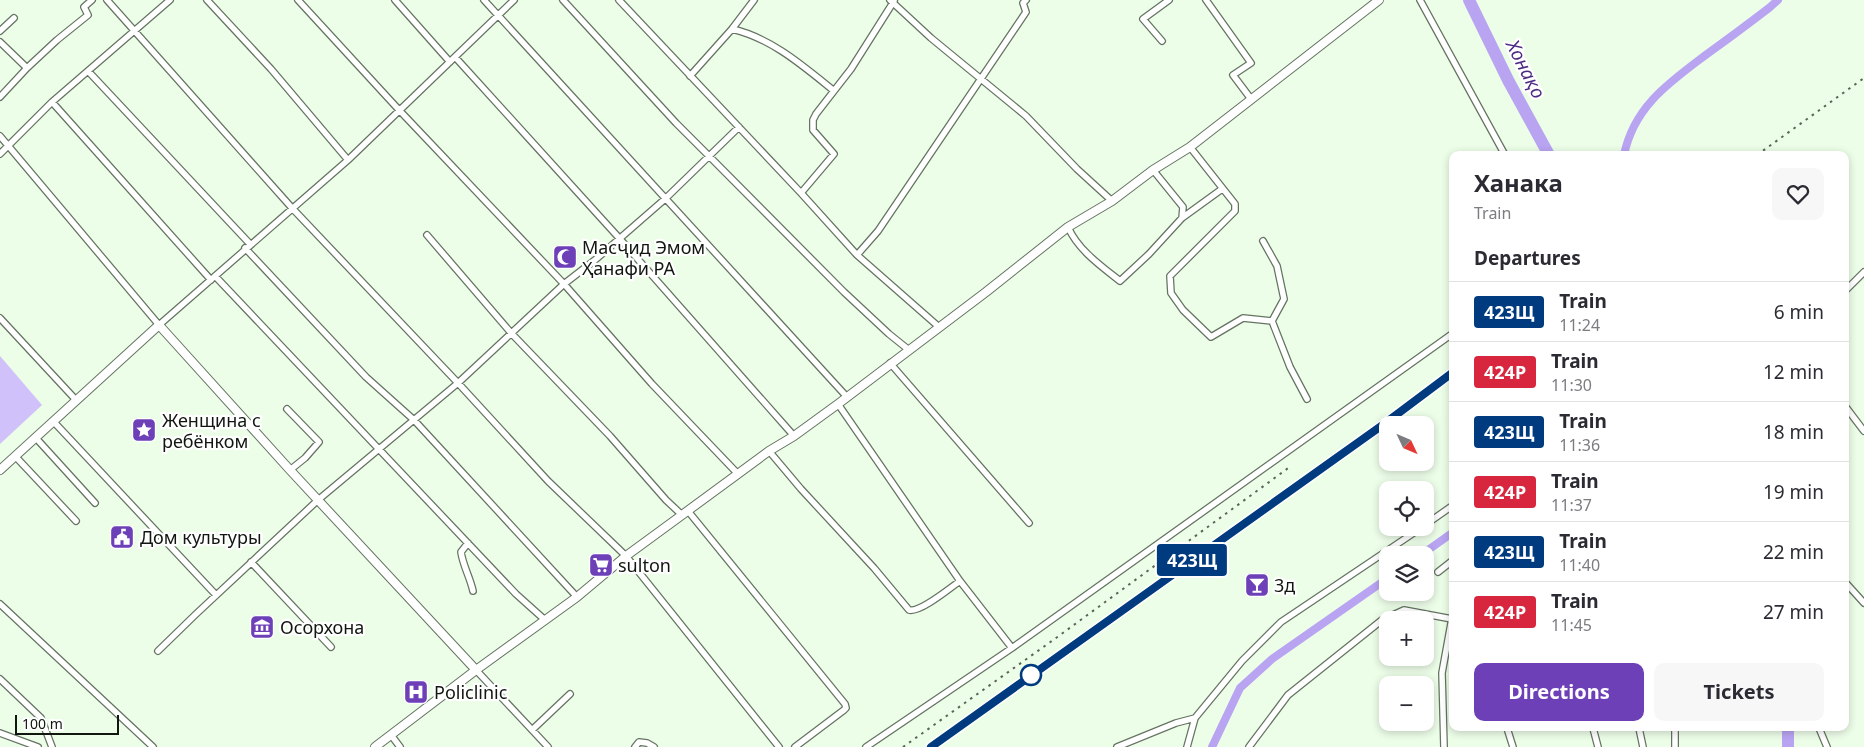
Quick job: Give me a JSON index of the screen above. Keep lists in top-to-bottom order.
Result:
{
  "water": ["Хонақо"],
  "places": {
    "mosque": ["Масҷид Эмом Ҳанафи РА"],
    "place": ["Женщина с ребёнком"],
    "public building": ["Дом культуры"],
    "supermarket": ["sulton"],
    "bar": ["3д"],
    "museum": ["Осорхона"],
    "hospital": ["Policlinic"]
  },
  "scale_bar": "100 m",
  "north": "bottom right",
  "page": {
    "on_map": "423Щ",
    "heading": [
      ["Ханака", "Train"],
      "Departures"
    ],
    "list": [
      {
        "mark": "423Щ",
        "name": "Train",
        "note": "11:24",
        "value": "6 min"
      },
      {
        "mark": "424Р",
        "name": "Train",
        "note": "11:30",
        "value": "12 min"
      },
      {
        "mark": "423Щ",
        "name": "Train",
        "note": "11:36",
        "value": "18 min"
      },
      {
        "mark": "424Р",
        "name": "Train",
        "note": "11:37",
        "value": "19 min"
      },
      {
        "mark": "423Щ",
        "name": "Train",
        "note": "11:40",
        "value": "22 min"
      },
      {
        "mark": "424Р",
        "name": "Train",
        "note": "11:45",
        "value": "27 min"
      }
    ],
    "map_buttons": ["+", "−"],
    "buttons": ["Directions", "Tickets"],
    "scale": "100 m"
  }
}
